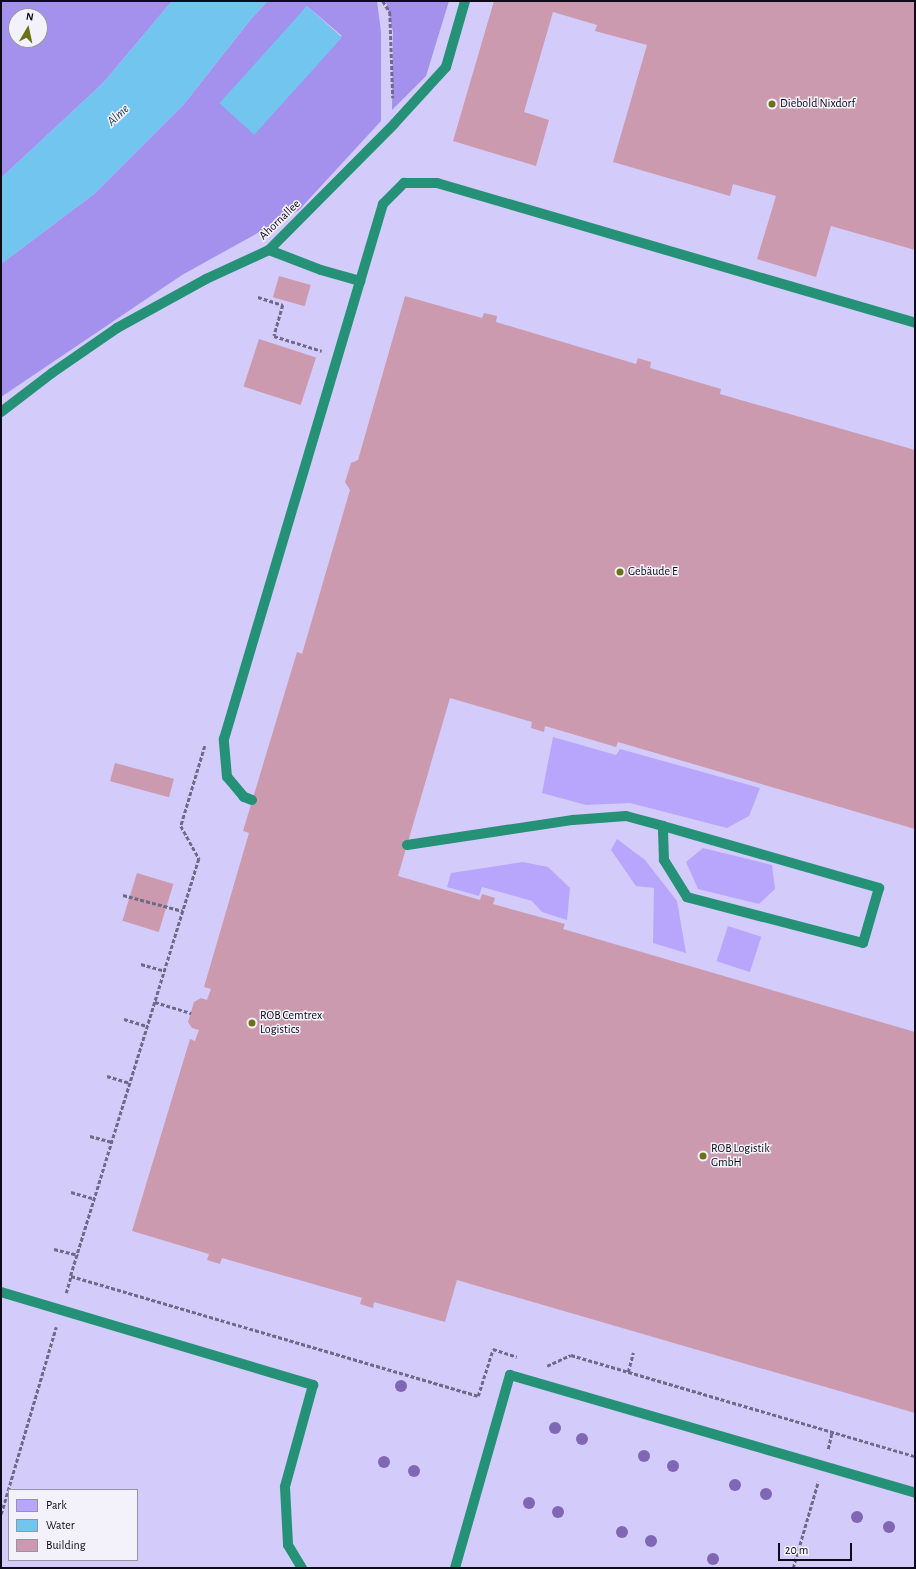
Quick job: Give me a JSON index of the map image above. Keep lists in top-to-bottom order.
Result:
{
  "streets": {
    "lane": ["Ahornallee"]
  },
  "water": ["Alme"],
  "places": [
    "Diebold Nixdorf",
    "Gebäude E",
    "ROB Cemtrex Logistics",
    "ROB Logistik GmbH"
  ],
  "legend": ["Park", "Water", "Building"],
  "scale_bar": "20 m",
  "north": "top"
}
